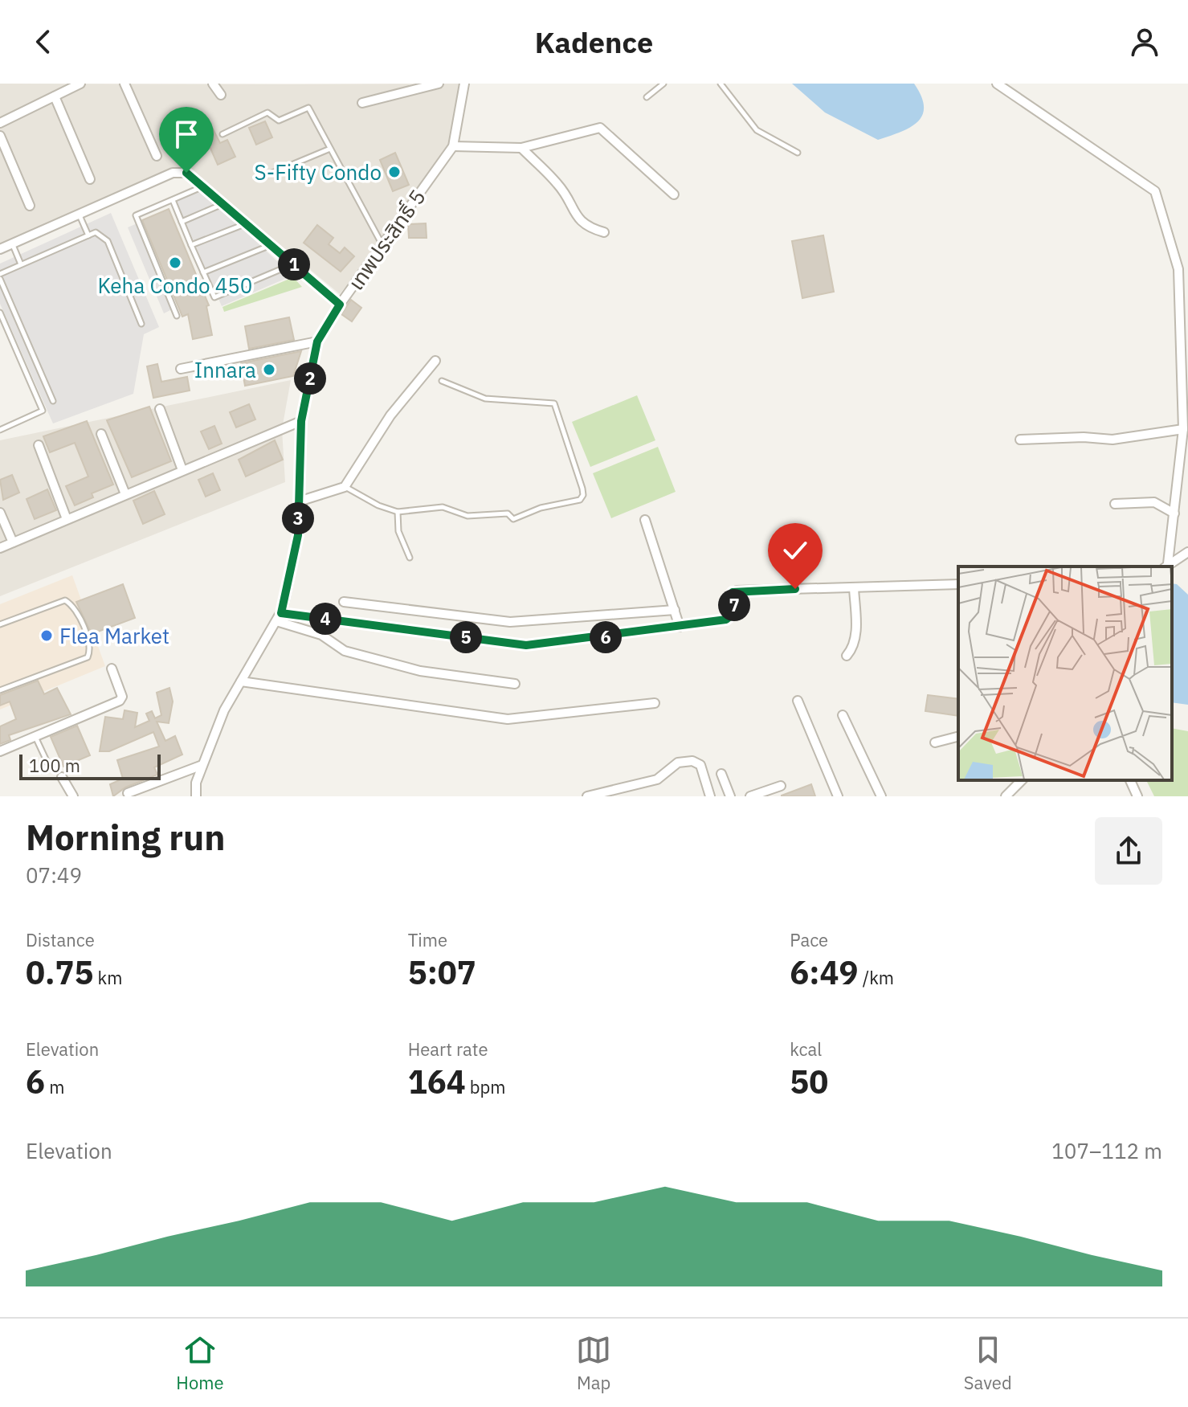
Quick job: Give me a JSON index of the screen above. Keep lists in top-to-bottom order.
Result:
{
  "streets": {
    "street": ["เทพประสิทธิ์ 5"]
  },
  "places": [
    "S-Fifty Condo",
    "Keha Condo 450",
    "Innara",
    "Flea Market"
  ],
  "scale_bar": "100 m",
  "page": {
    "header": "Kadence",
    "pins": [
      "1",
      "2",
      "3",
      "7",
      "4",
      "5",
      "6"
    ],
    "scale": "100 m",
    "heading": ["Morning run", "07:49"],
    "stats": [
      ["Distance", "0.75 km"],
      ["Time", "5:07"],
      ["Pace", "6:49 /km"],
      ["Elevation", "6 m"],
      ["Heart rate", "164 bpm"],
      ["kcal", "50"]
    ],
    "chart": ["Elevation", "107–112 m"],
    "tabs": ["Home", "Map", "Saved"]
  }
}
